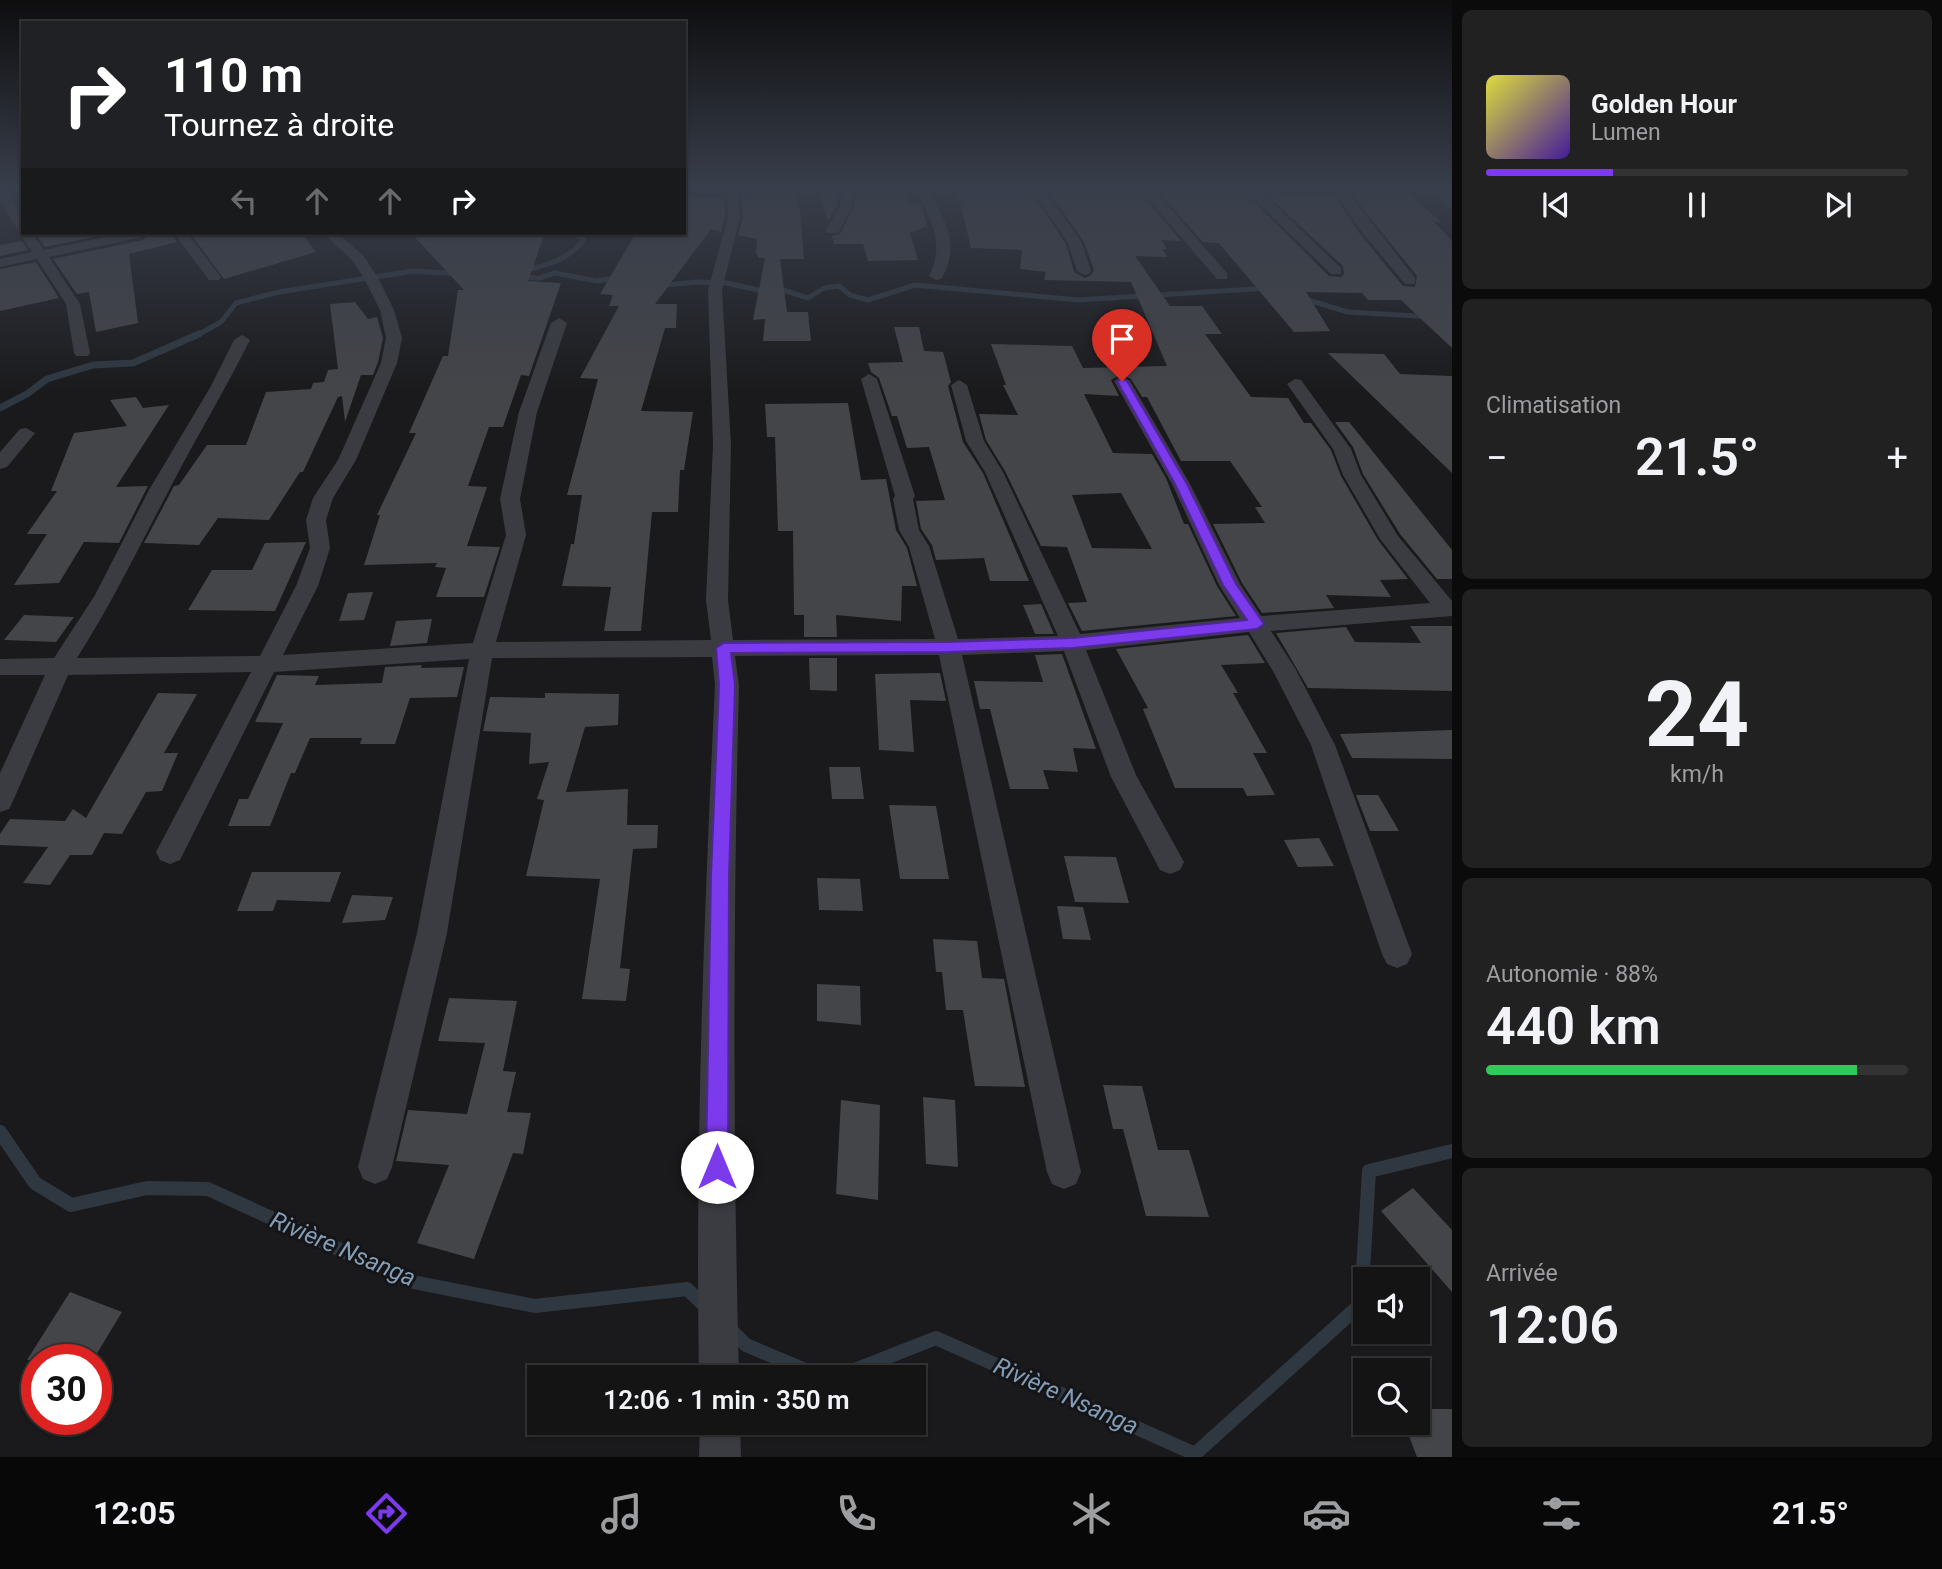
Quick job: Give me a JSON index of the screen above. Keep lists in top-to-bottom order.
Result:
{
  "water": ["Rivière Nsanga"],
  "page": {
    "turn": ["110 m", "Tournez à droite"],
    "song": ["Golden Hour", "Lumen"],
    "tile": [
      "Climatisation",
      ["24", "km/h"],
      ["Autonomie · 88%", "440 km"],
      ["Arrivée", "12:06"]
    ],
    "heat": ["−", "21.5°", "+"],
    "limit": "30",
    "trip": "12:06 · 1 min · 350 m",
    "tabs": ["12:05", "21.5°"]
  }
}
